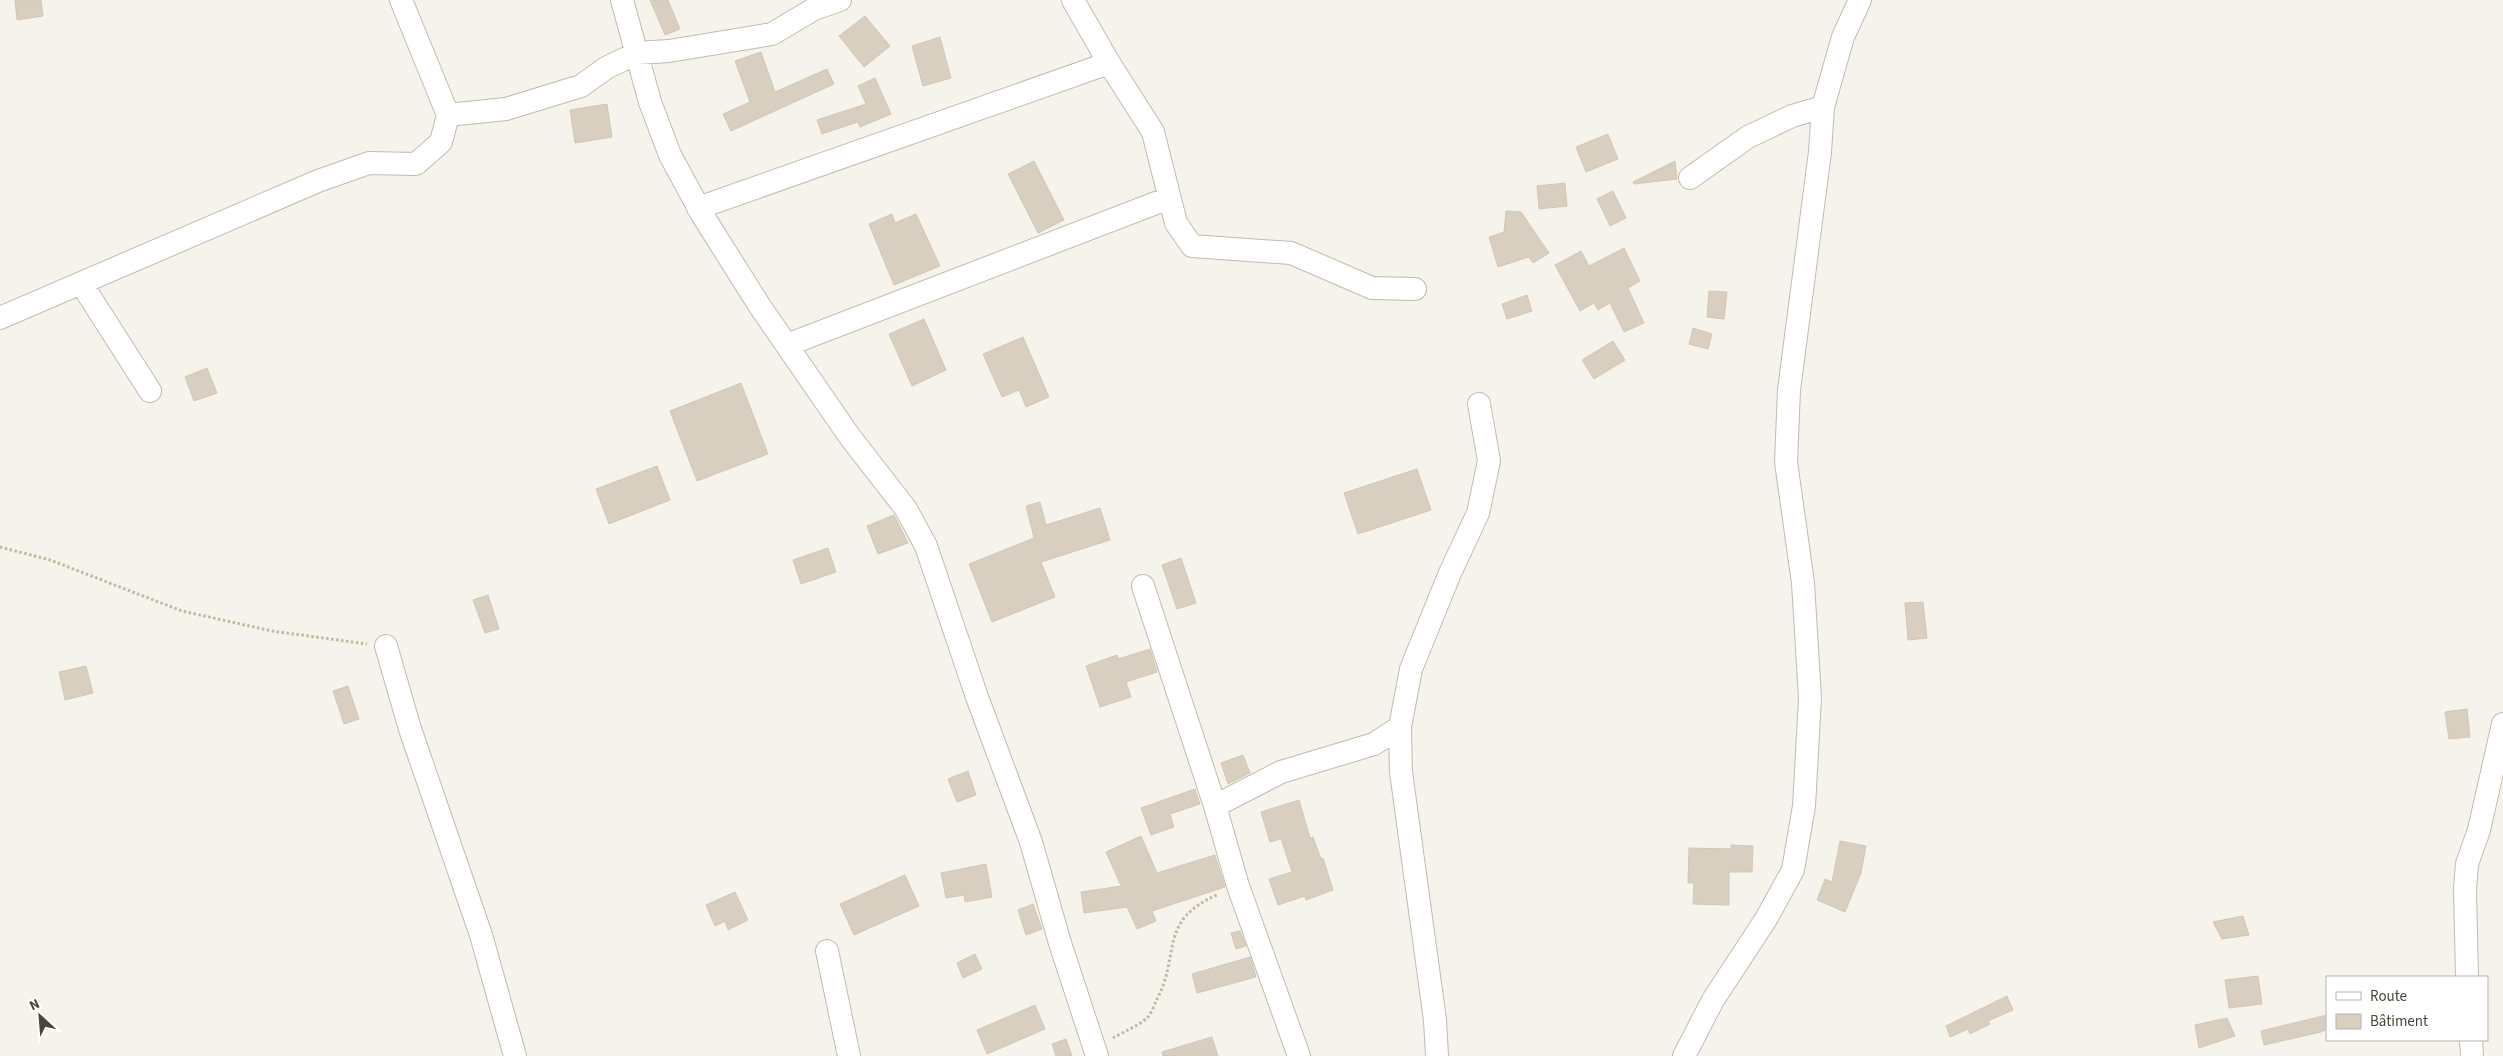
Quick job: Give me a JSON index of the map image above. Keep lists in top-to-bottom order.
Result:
{
  "legend": ["Route", "Bâtiment"],
  "north": "top left"
}
